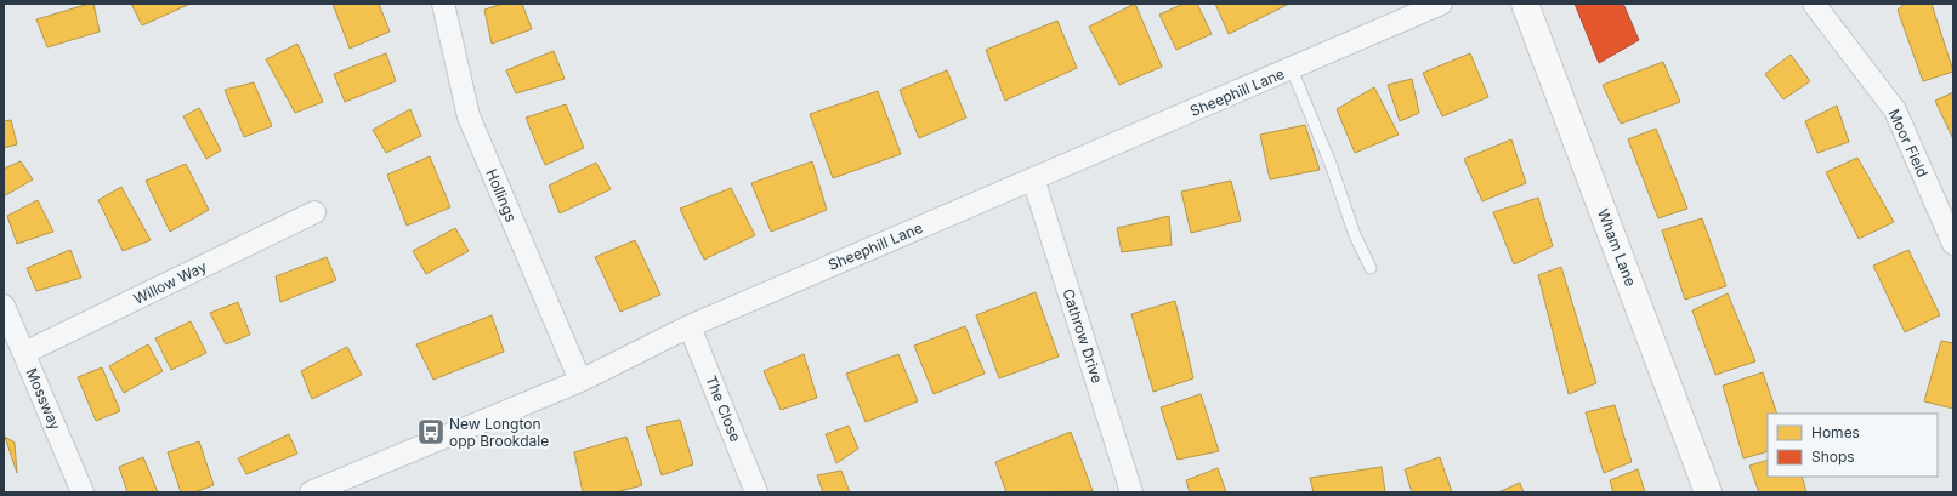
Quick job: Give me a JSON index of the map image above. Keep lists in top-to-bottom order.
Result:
{
  "streets": {
    "street": [
      "Sheephill Lane",
      "Moor Field",
      "Hollings",
      "Wham Lane",
      "Willow Way",
      "Cathrow Drive",
      "Mossway",
      "The Close"
    ]
  },
  "crossings": [
    ["Sheephill Lane", "Hollings"],
    ["Sheephill Lane", "Cathrow Drive"],
    ["Sheephill Lane", "The Close"],
    ["Willow Way", "Mossway"]
  ],
  "places": {
    "bus stop": ["New Longton opp Brookdale"]
  },
  "legend": ["Homes", "Shops"]
}
